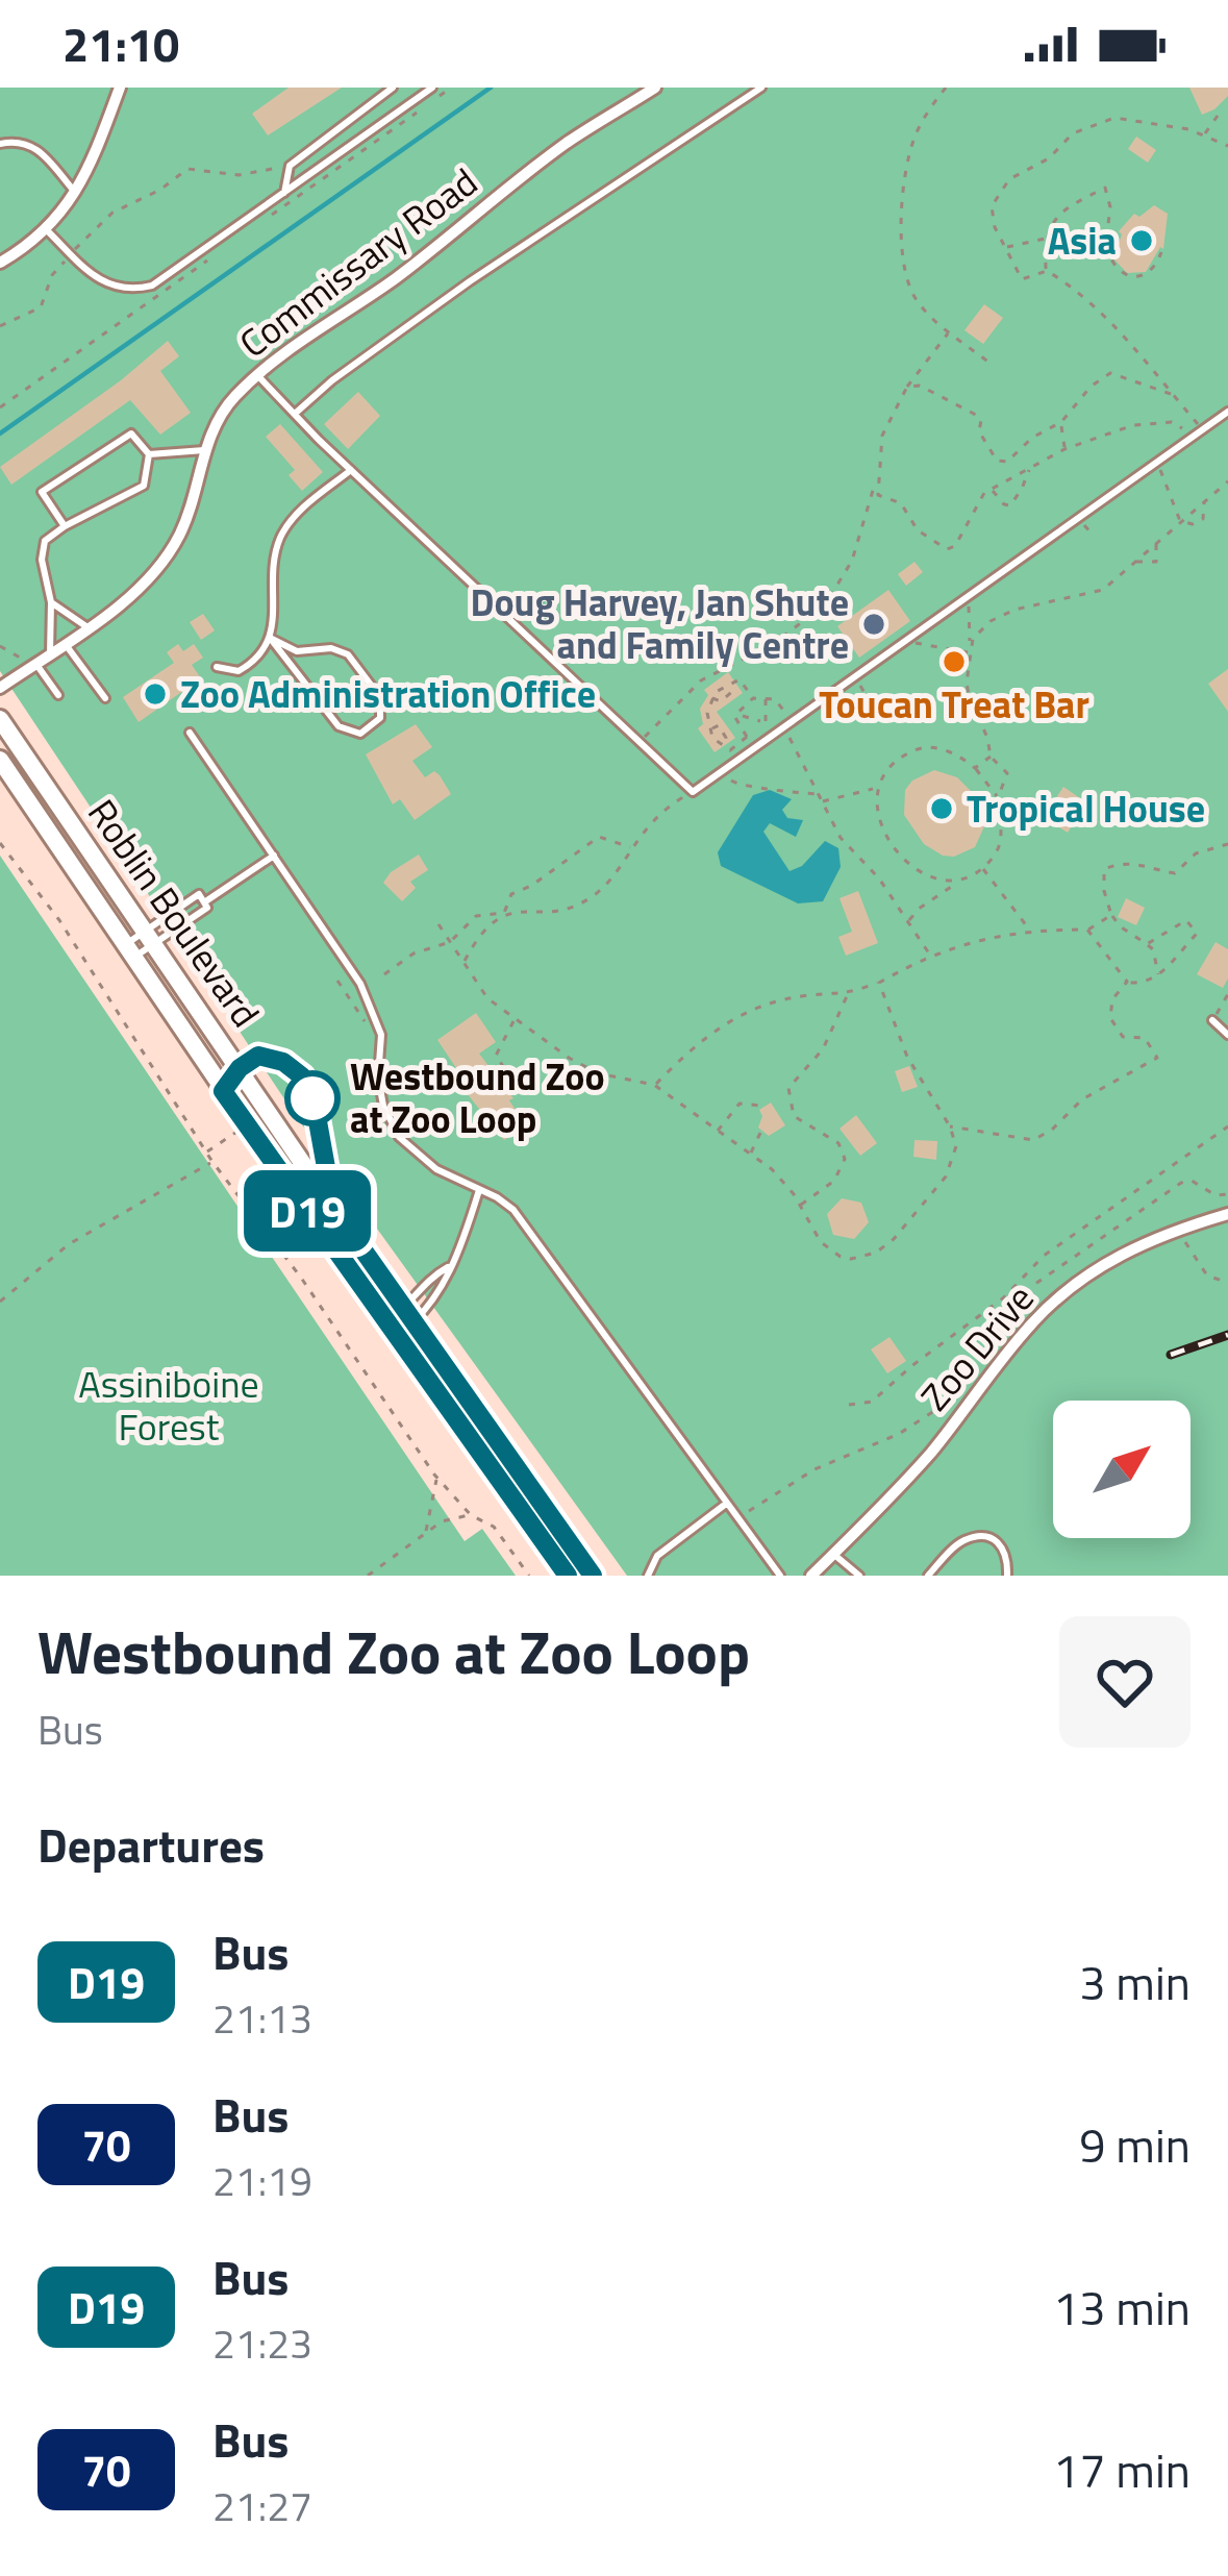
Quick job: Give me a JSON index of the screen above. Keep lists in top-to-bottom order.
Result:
{
  "streets": {
    "main road": ["Roblin Boulevard"],
    "street": ["Commissary Road", "Zoo Drive"]
  },
  "parks": ["Assiniboine Forest"],
  "places": [
    "Asia",
    "Doug Harvey, Jan Shute and Family Centre",
    "Toucan Treat Bar",
    "Zoo Administration Office",
    "Tropical House",
    "Westbound Zoo at Zoo Loop"
  ],
  "lines": ["bus line D19"],
  "north": "top right",
  "page": {
    "status": "21:10",
    "on_map": "D19",
    "heading": [
      ["Westbound Zoo at Zoo Loop", "Bus"],
      "Departures"
    ],
    "list": [
      {
        "mark": "D19",
        "name": "Bus",
        "note": "21:13",
        "value": "3 min"
      },
      {
        "mark": "70",
        "name": "Bus",
        "note": "21:19",
        "value": "9 min"
      },
      {
        "mark": "D19",
        "name": "Bus",
        "note": "21:23",
        "value": "13 min"
      },
      {
        "mark": "70",
        "name": "Bus",
        "note": "21:27",
        "value": "17 min"
      }
    ]
  }
}
